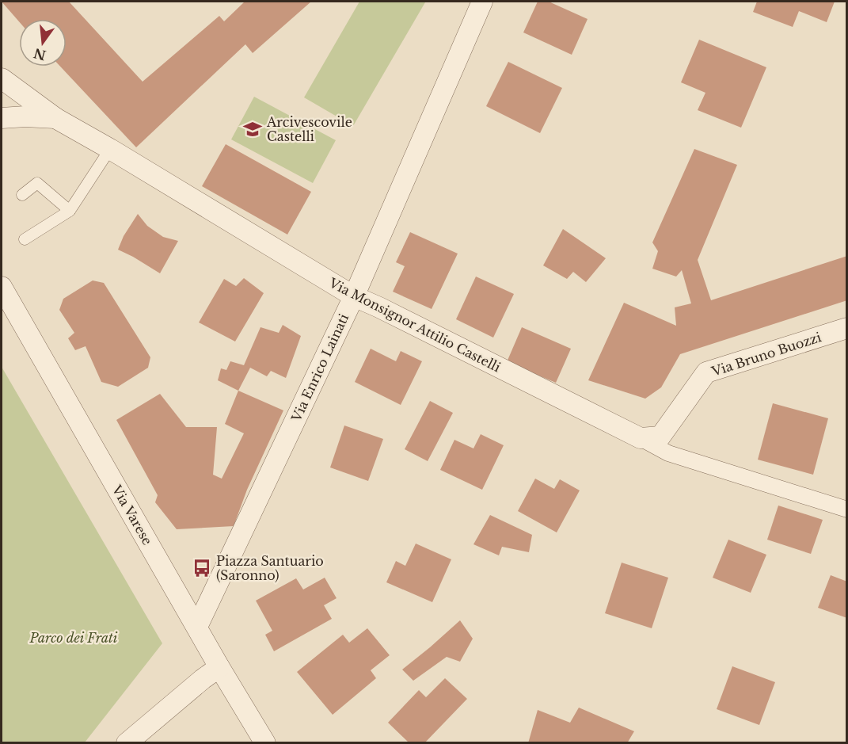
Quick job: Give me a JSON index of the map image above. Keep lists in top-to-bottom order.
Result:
{
  "streets": {
    "street": [
      "Via Monsignor Attilio Castelli",
      "Via Bruno Buozzi",
      "Via Enrico Lainati",
      "Via Varese"
    ]
  },
  "crossings": [
    ["Via Monsignor Attilio Castelli", "Via Bruno Buozzi"],
    ["Via Monsignor Attilio Castelli", "Via Enrico Lainati"],
    ["Via Enrico Lainati", "Via Varese"]
  ],
  "parks": ["Parco dei Frati"],
  "places": {
    "school or university": ["Arcivescovile Castelli"],
    "bus stop": ["Piazza Santuario (Saronno)"]
  },
  "north": "bottom"
}
